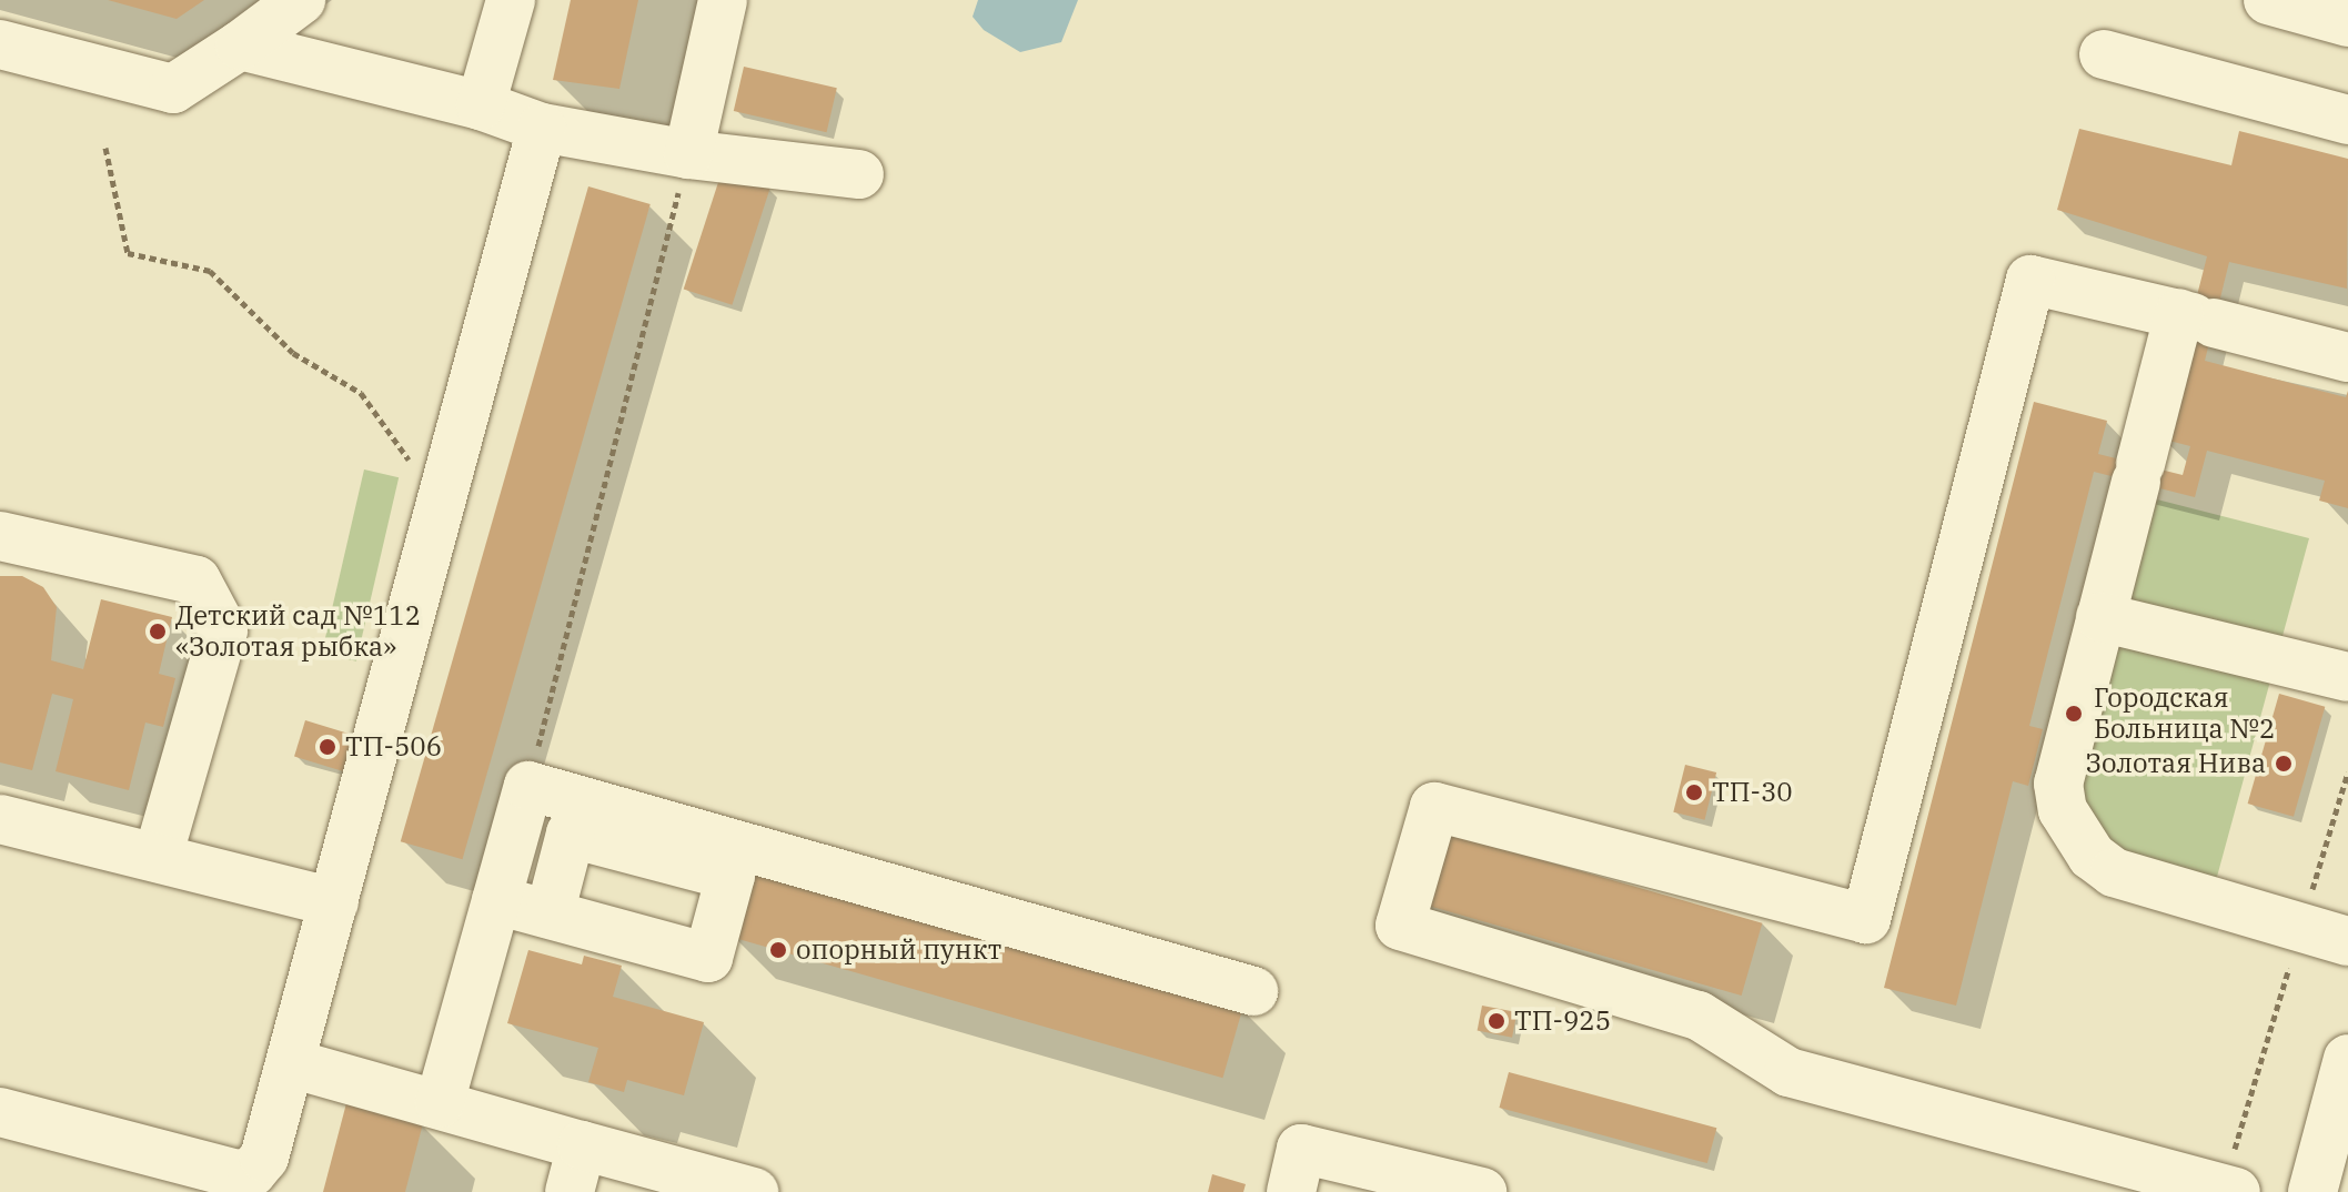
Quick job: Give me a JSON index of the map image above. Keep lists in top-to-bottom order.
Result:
{
  "places": [
    "Детский сад №112 «Золотая рыбка»",
    "Городская Больница №2",
    "ТП-506",
    "Золотая Нива",
    "ТП-30",
    "опорный пункт",
    "ТП-925"
  ]
}
